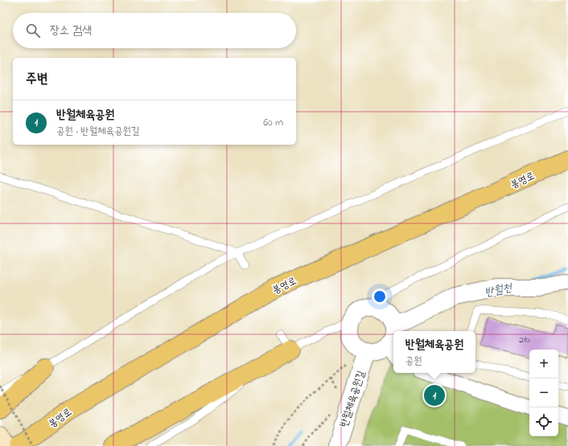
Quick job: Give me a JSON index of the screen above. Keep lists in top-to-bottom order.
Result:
{
  "streets": {
    "highway": ["봉영로"],
    "street": ["반월체육공원길"]
  },
  "water": ["반월천"],
  "house_numbers": ["210"],
  "page": {
    "search": "장소 검색",
    "heading": "주변",
    "list": [
      {
        "mark": "1",
        "name": "반월체육공원",
        "note": "공원 · 반월체육공원길",
        "value": "60 m"
      }
    ],
    "popup": ["반월체육공원", "공원"],
    "map_buttons": ["+", "−"],
    "pins": "1"
  }
}
